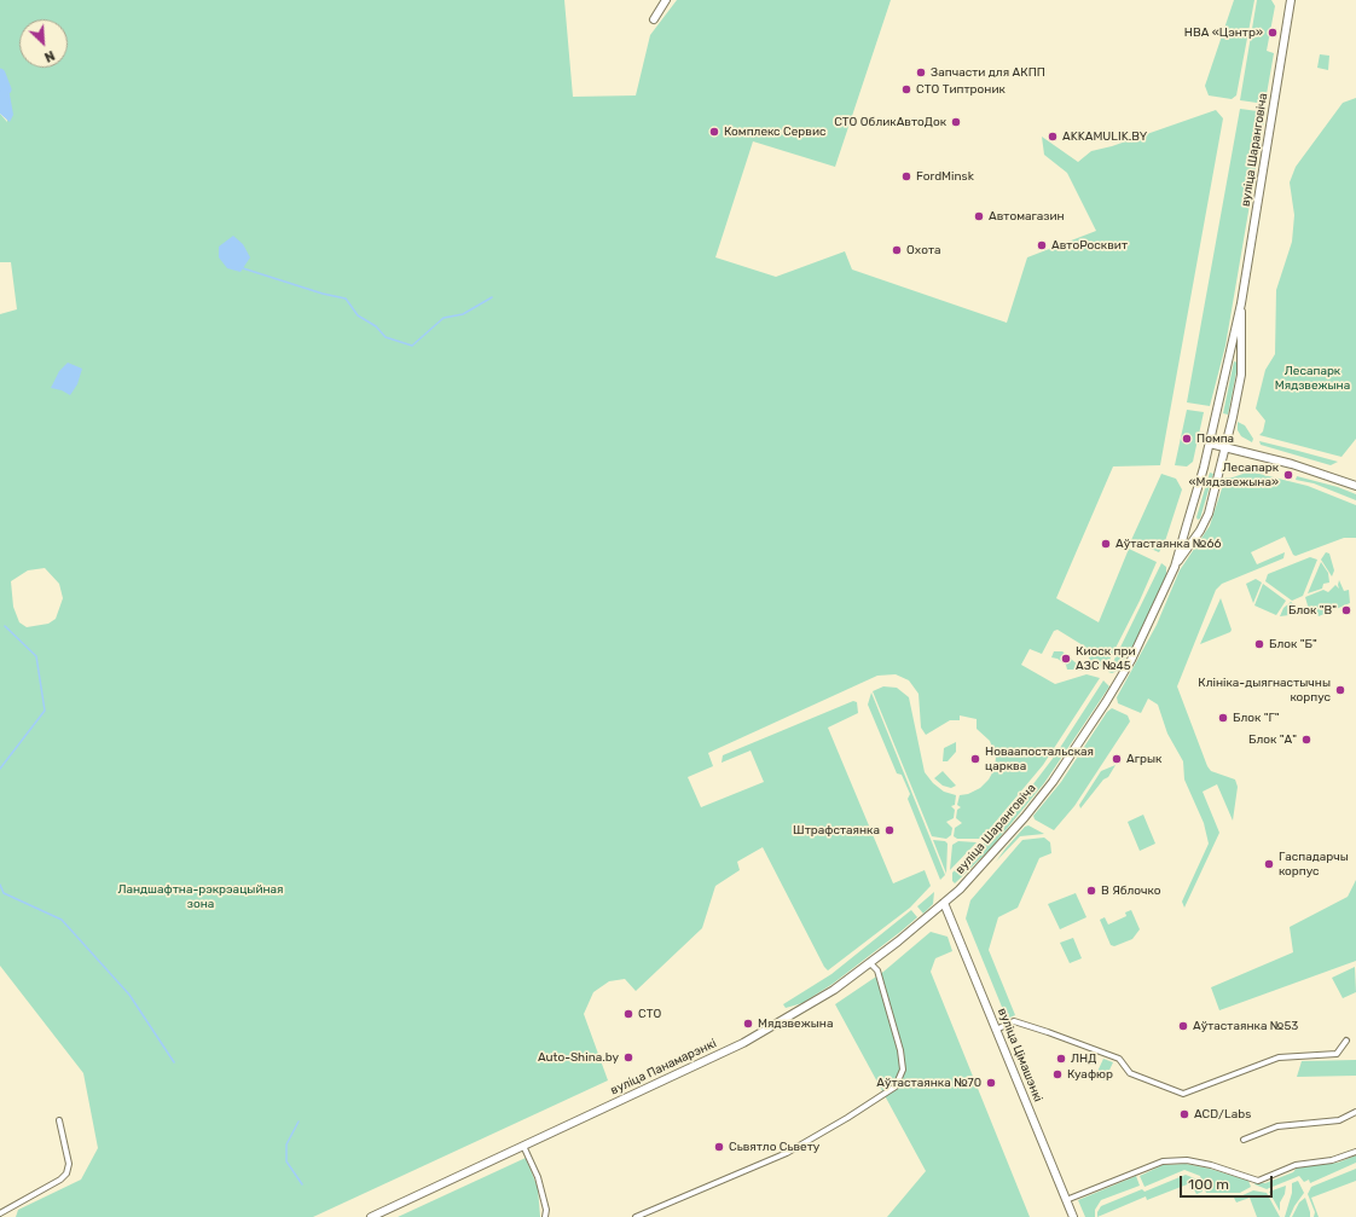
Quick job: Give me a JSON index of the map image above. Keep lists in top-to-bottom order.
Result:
{
  "streets": {
    "main road": ["вуліца Шаранговіча", "вуліца Цімашэнкі", "вуліца Панамарэнкі"]
  },
  "crossings": [
    ["вуліца Шаранговіча", "вуліца Цімашэнкі"],
    ["вуліца Шаранговіча", "вуліца Панамарэнкі"],
    ["вуліца Цімашэнкі", "вуліца Панамарэнкі"]
  ],
  "parks": ["Лесапарк Мядзвежына", "Ландшафтна-рэкрэацыйная зона"],
  "places": [
    "НВА «Цэнтр»",
    "Запчасти для АКПП",
    "СТО Типтроник",
    "СТО ОбликАвтоДок",
    "Комплекс Сервис",
    "AKKAMULIK.BY",
    "FordMinsk",
    "Автомагазин",
    "АвтоРосквит",
    "Охота",
    "Помпа",
    "Лесапарк «Мядзвежына»",
    "Аўтастаянка №66",
    "Блок \"В\"",
    "Блок \"Б\"",
    "Киоск при АЗС №45",
    "Клініка-дыягнастычны корпус",
    "Блок \"Г\"",
    "Блок \"А\"",
    "Новаапостальская царква",
    "Агрык",
    "Штрафстаянка",
    "Гаспадарчы корпус",
    "В Яблочко",
    "СТО",
    "Мядзвежына",
    "Аўтастаянка №53",
    "Auto-Shina.by",
    "ЛНД",
    "Куафюр",
    "Аўтастаянка №70",
    "ACD/Labs",
    "Сьвятло Сьвету"
  ],
  "scale_bar": "100 m",
  "north": "bottom right"
}
